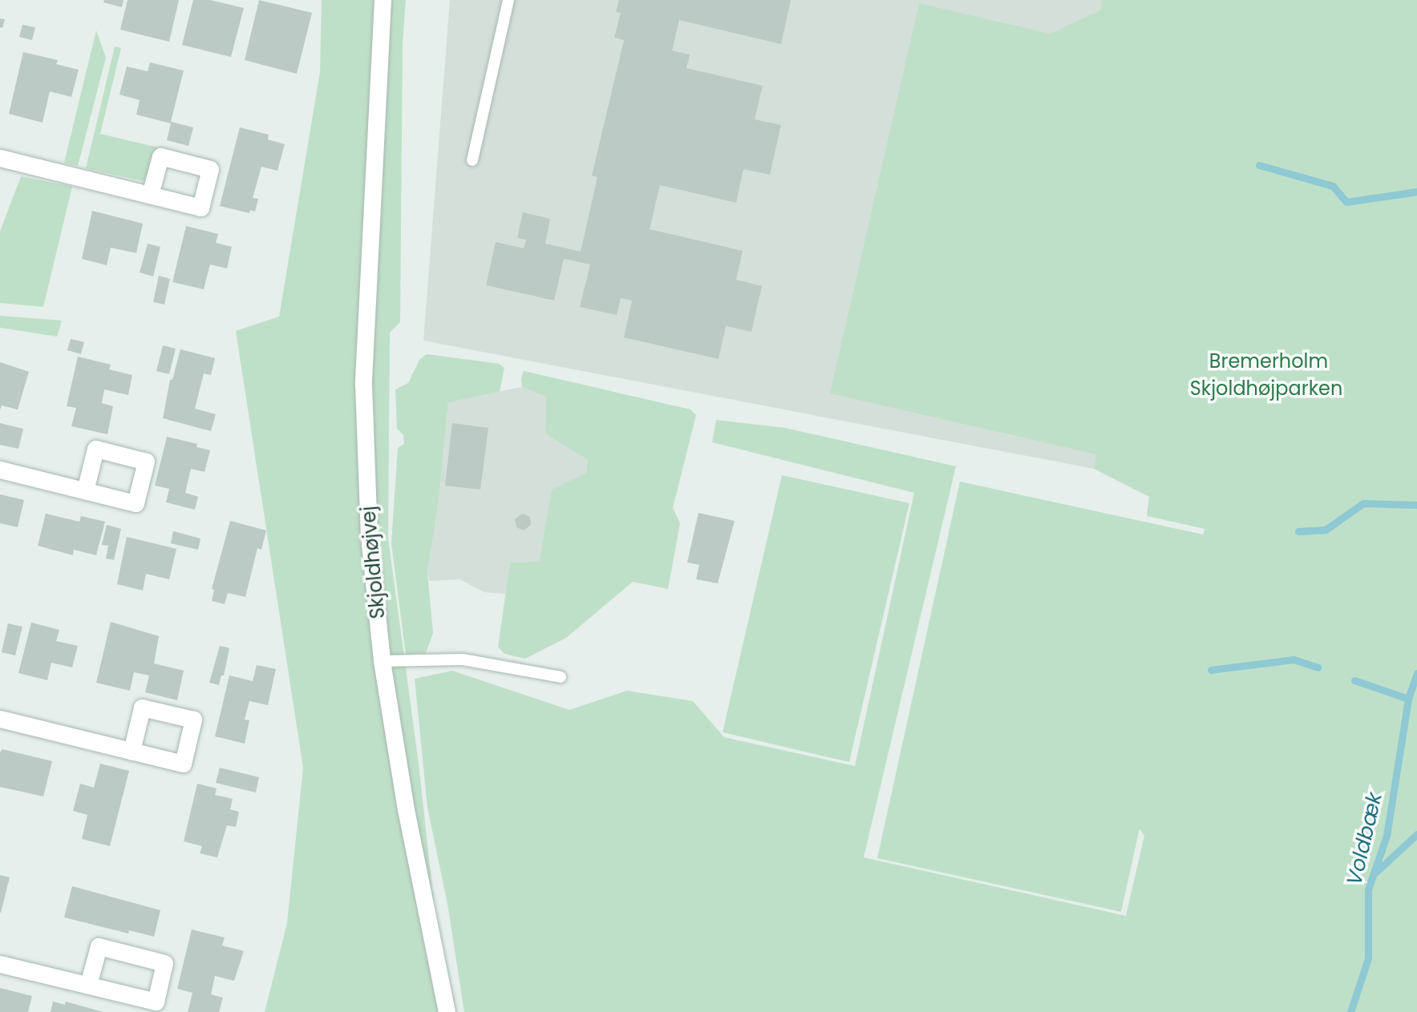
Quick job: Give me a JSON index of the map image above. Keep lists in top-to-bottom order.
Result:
{
  "streets": {
    "street": ["Skjoldhøjvej"]
  },
  "water": ["Voldbæk"],
  "parks": ["Bremerholm", "Skjoldhøjparken"]
}
